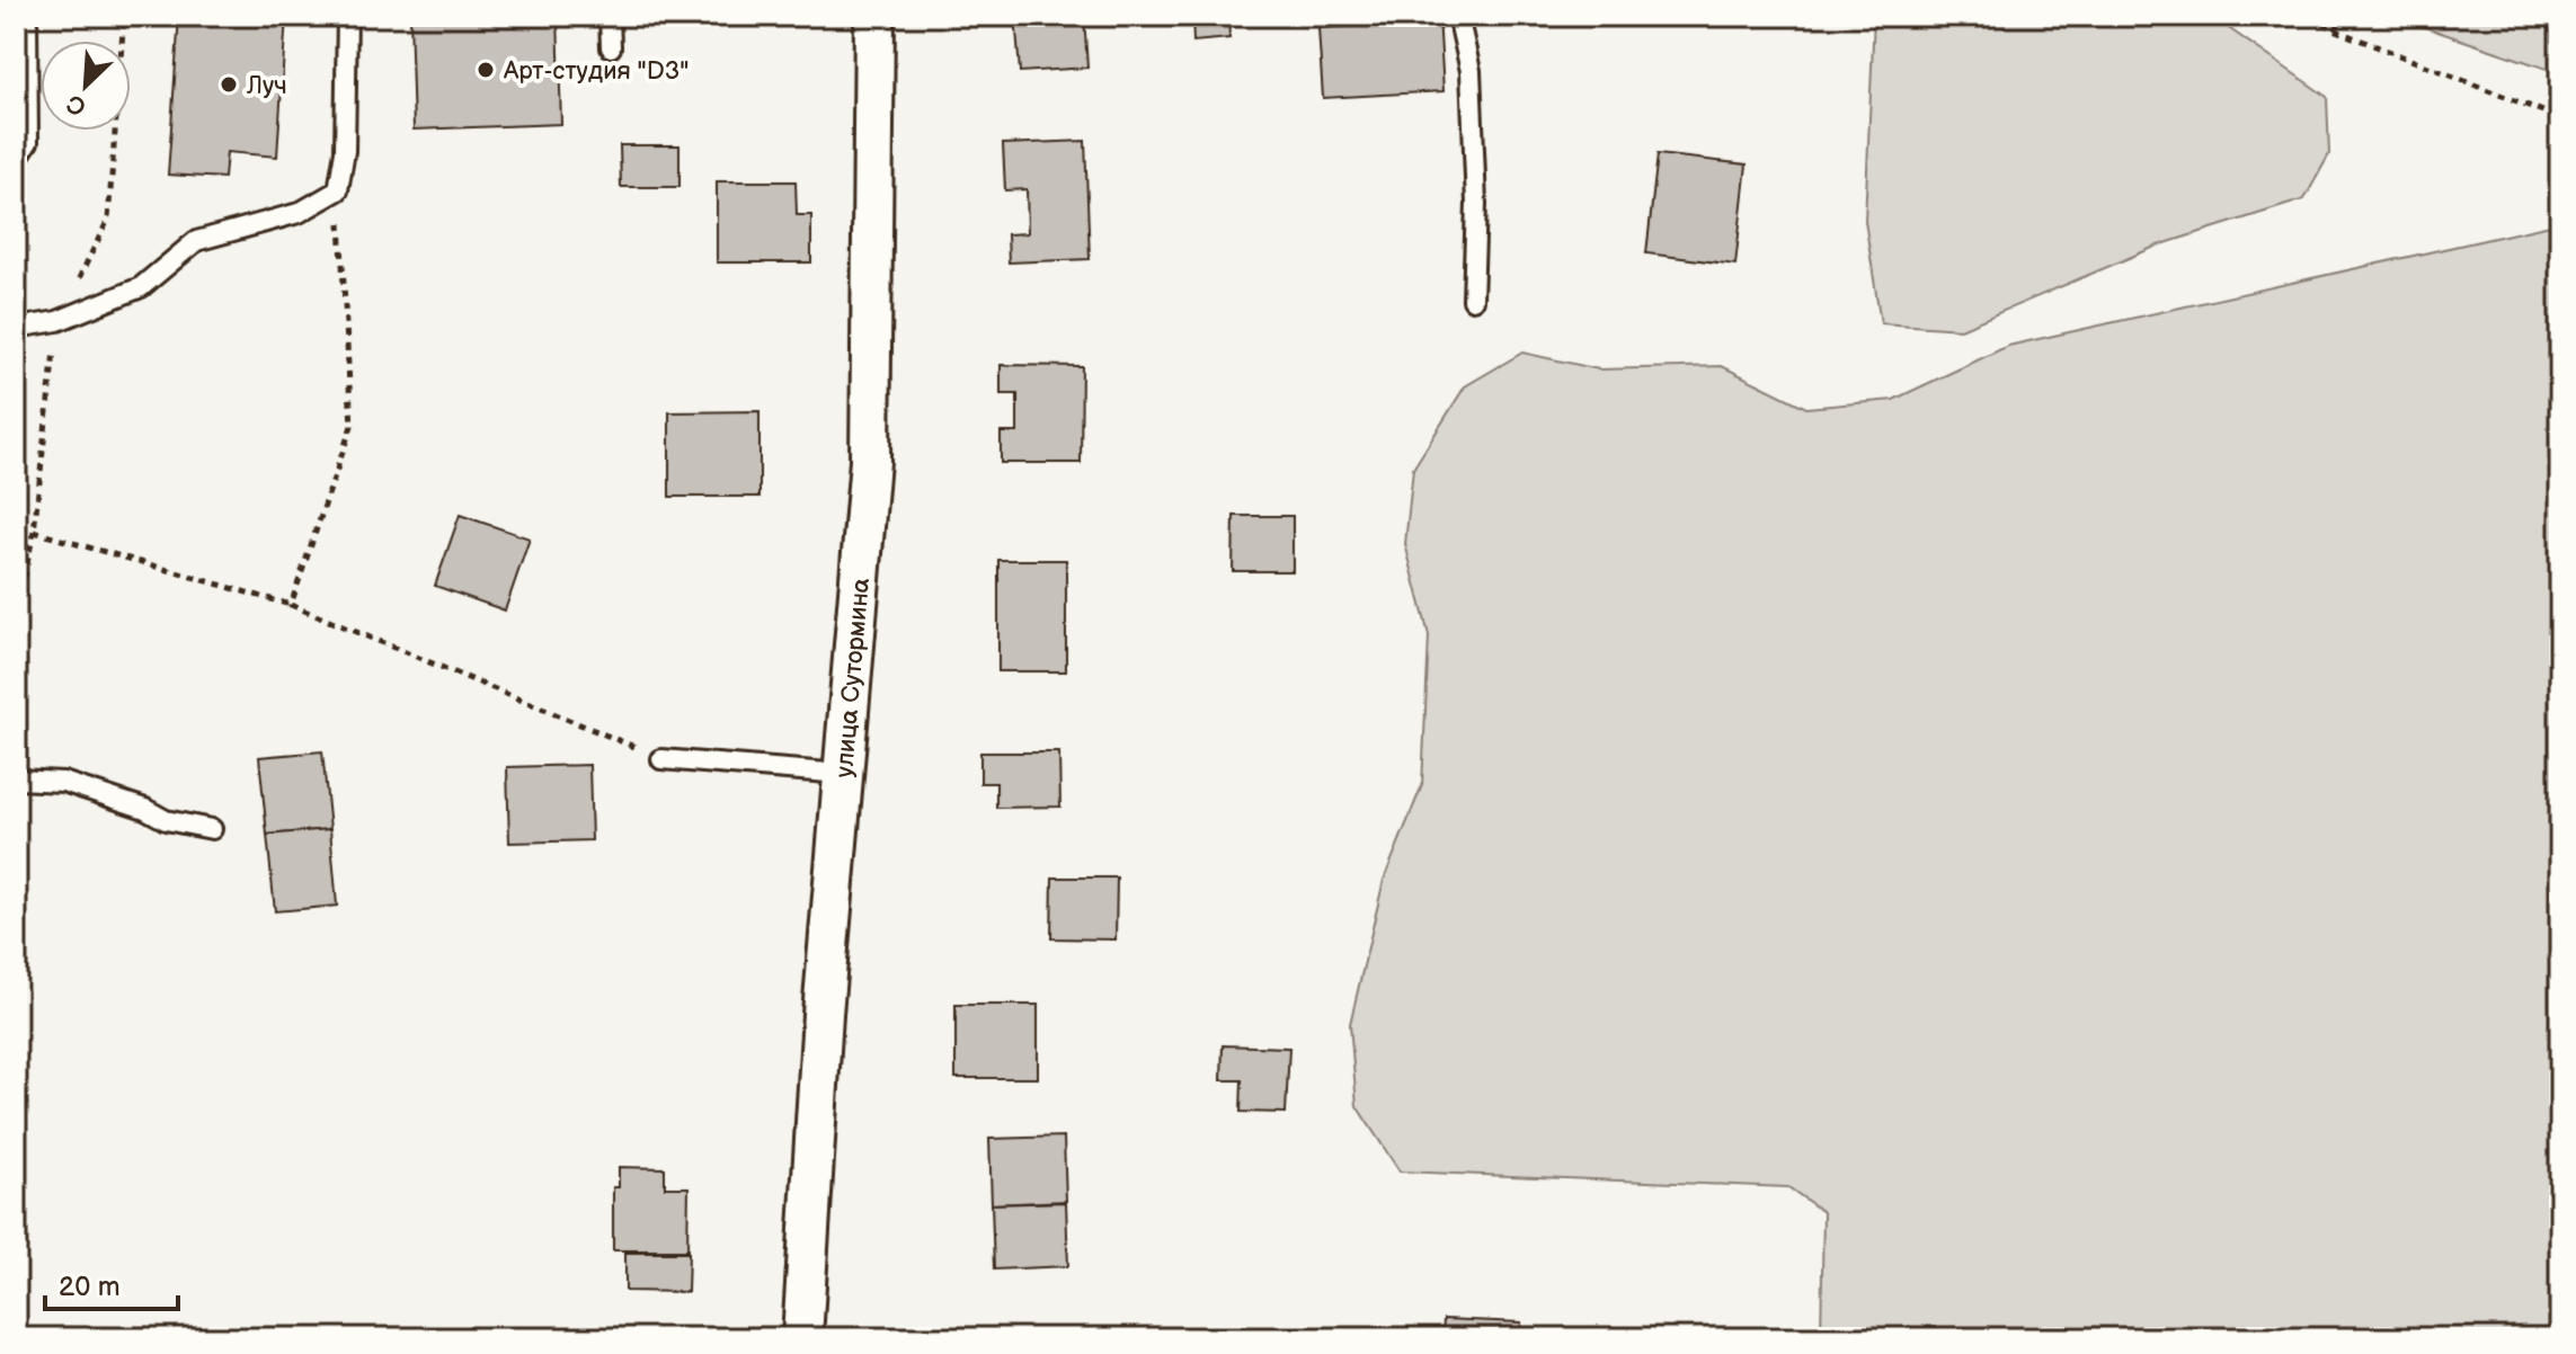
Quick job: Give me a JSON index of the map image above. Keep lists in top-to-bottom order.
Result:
{
  "streets": {
    "street": ["улица Сутормина"]
  },
  "places": ["Арт-студия \"D3\"", "Луч"],
  "scale_bar": "20 m",
  "north": "bottom left"
}
